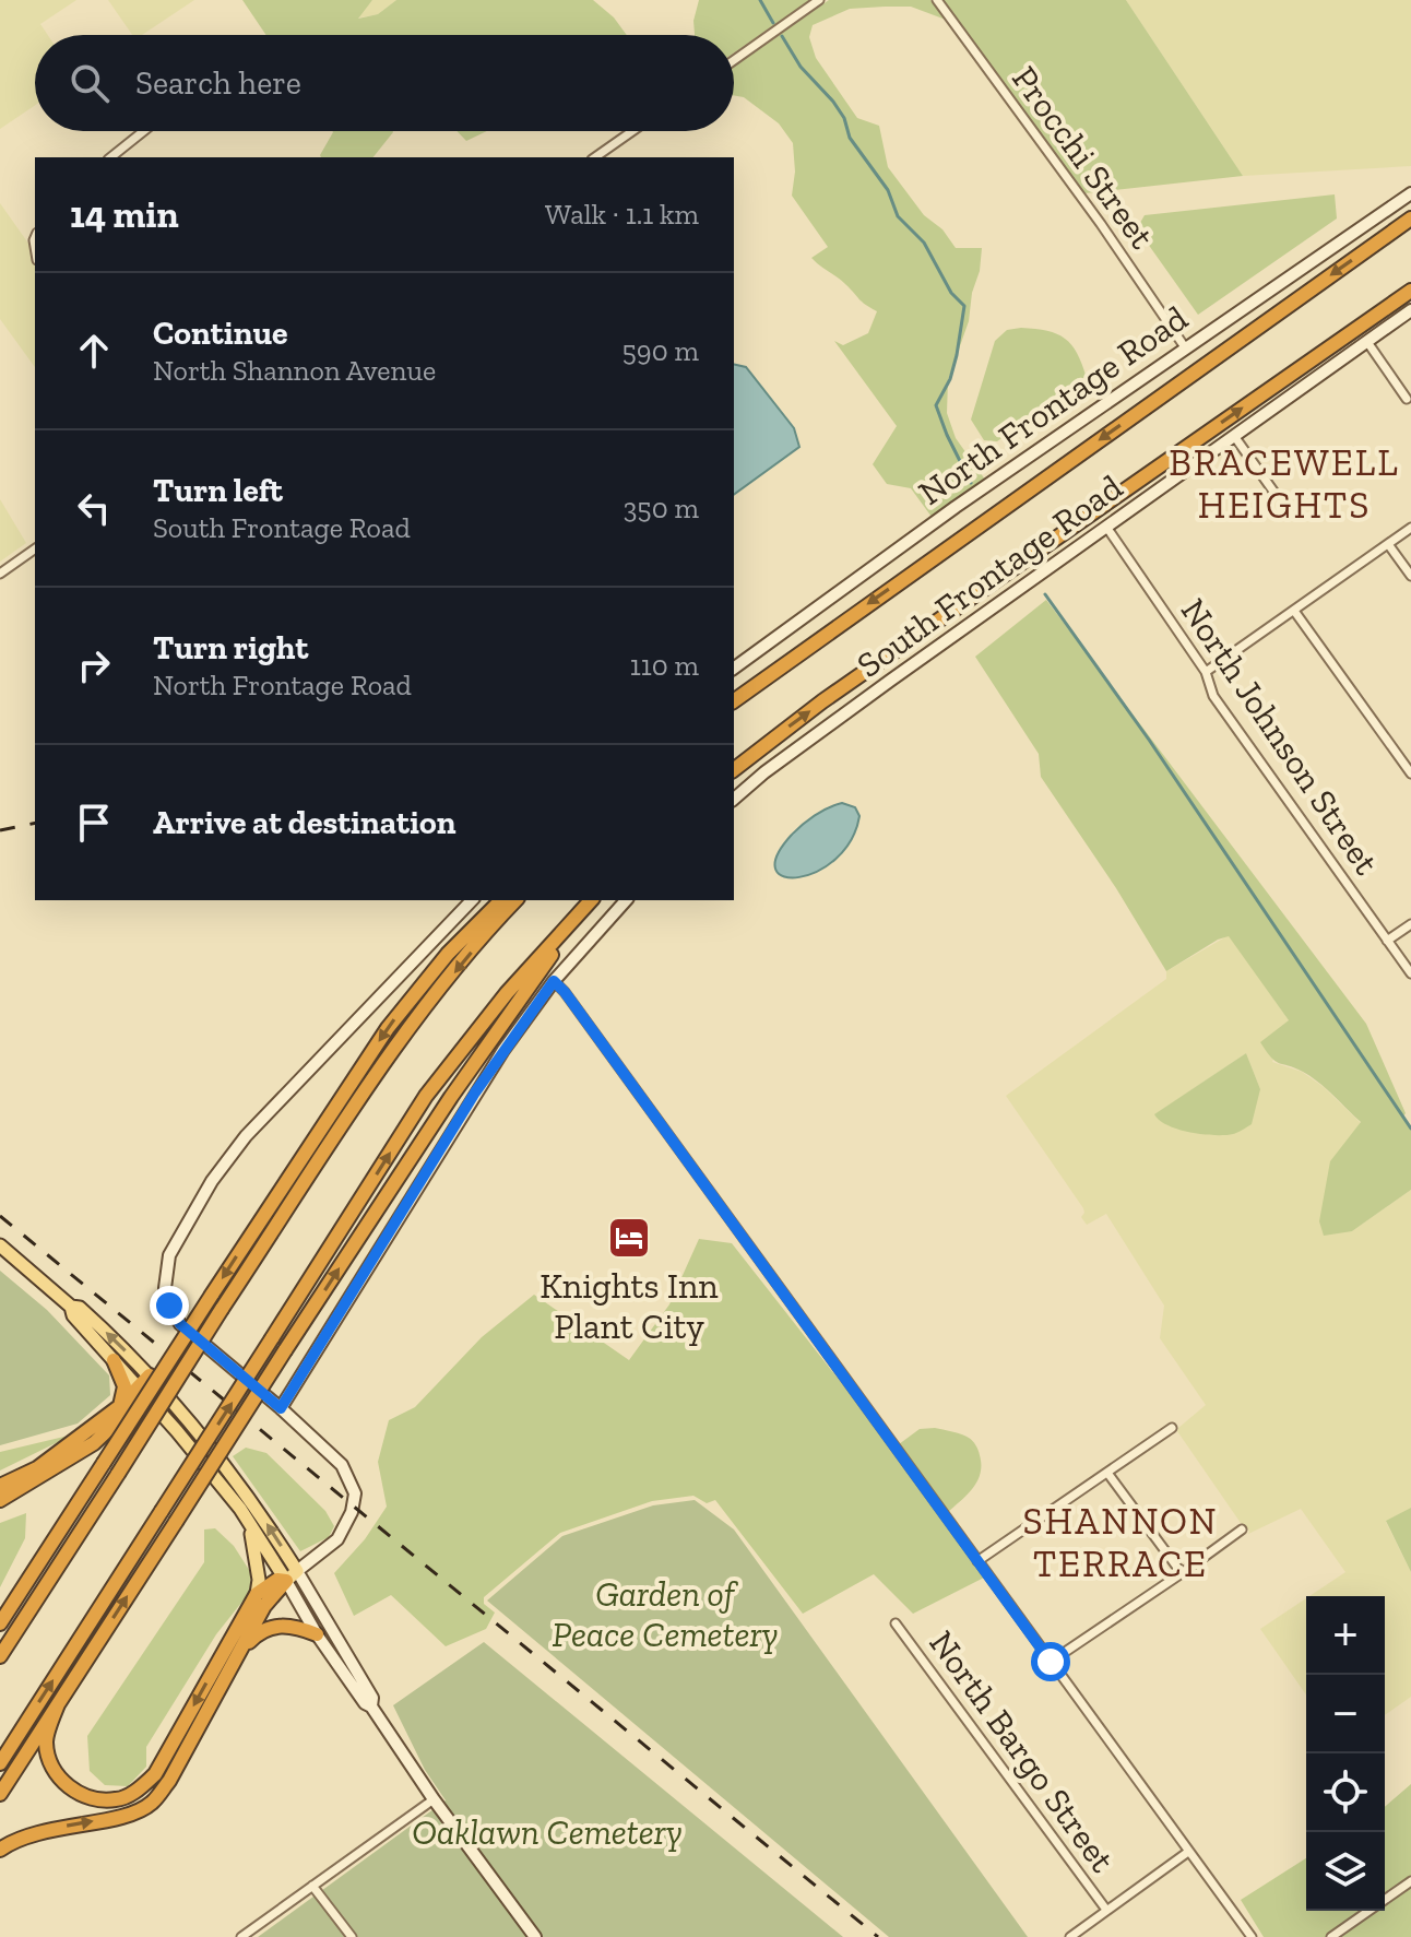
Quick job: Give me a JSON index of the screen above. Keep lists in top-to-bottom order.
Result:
{
  "streets": {
    "street": [
      "Procchi Street",
      "North Frontage Road",
      "South Frontage Road",
      "North Johnson Street",
      "North Bargo Street"
    ]
  },
  "crossings": [
    ["Procchi Street", "North Frontage Road"],
    ["South Frontage Road", "North Johnson Street"]
  ],
  "districts": ["BRACEWELL HEIGHTS", "SHANNON TERRACE"],
  "parks": ["Garden of Peace Cemetery", "Oaklawn Cemetery"],
  "places": {
    "hotel": ["Knights Inn Plant City"]
  },
  "page": {
    "search": "Search here",
    "heading": ["14 min", "Walk · 1.1 km"],
    "list": [
      ["Continue", "North Shannon Avenue", "590 m"],
      ["Turn left", "South Frontage Road", "350 m"],
      ["Turn right", "North Frontage Road", "110 m"],
      "Arrive at destination"
    ],
    "map_buttons": ["+", "−"]
  }
}
